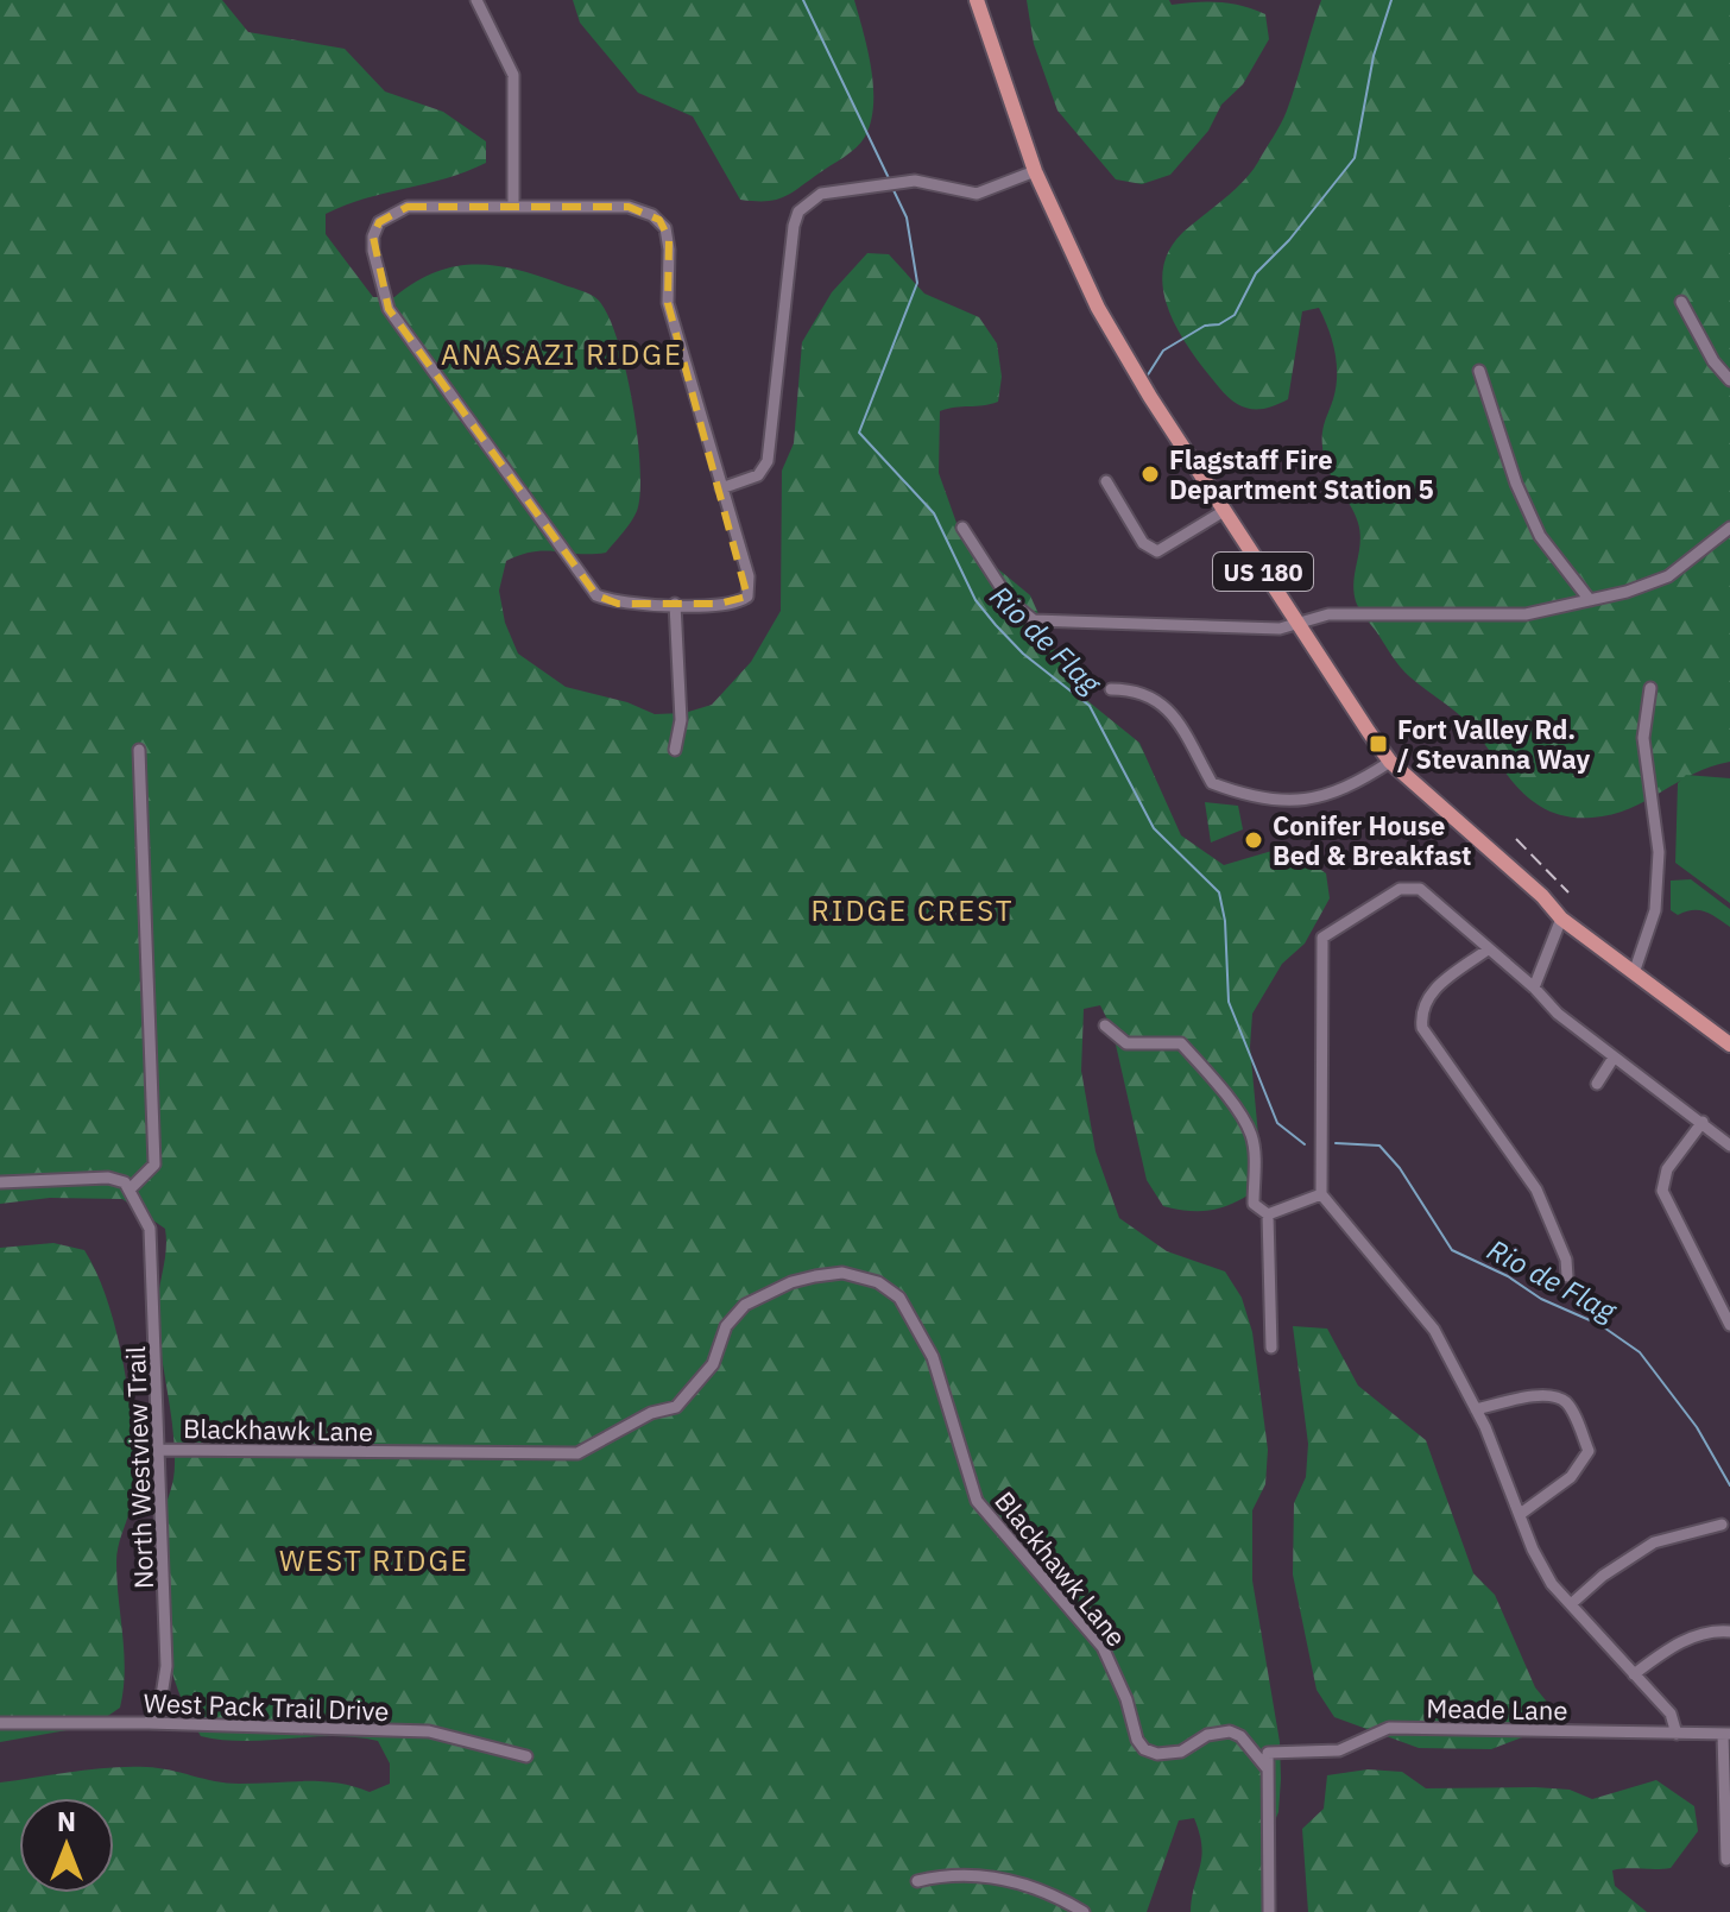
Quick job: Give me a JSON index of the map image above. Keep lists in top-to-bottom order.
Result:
{
  "streets": {
    "main road": ["US 180"],
    "street": [
      "Blackhawk Lane",
      "North Westview Trail",
      "West Pack Trail Drive",
      "Meade Lane"
    ]
  },
  "crossings": [
    ["Blackhawk Lane", "North Westview Trail"],
    ["Blackhawk Lane", "Meade Lane"],
    ["North Westview Trail", "West Pack Trail Drive"]
  ],
  "districts": ["ANASAZI RIDGE", "RIDGE CREST", "WEST RIDGE"],
  "water": ["Rio de Flag"],
  "places": {
    "other": ["Flagstaff Fire Department Station 5", "Conifer House Bed & Breakfast"],
    "transit": ["Fort Valley Rd. / Stevanna Way"]
  },
  "north": "top"
}
